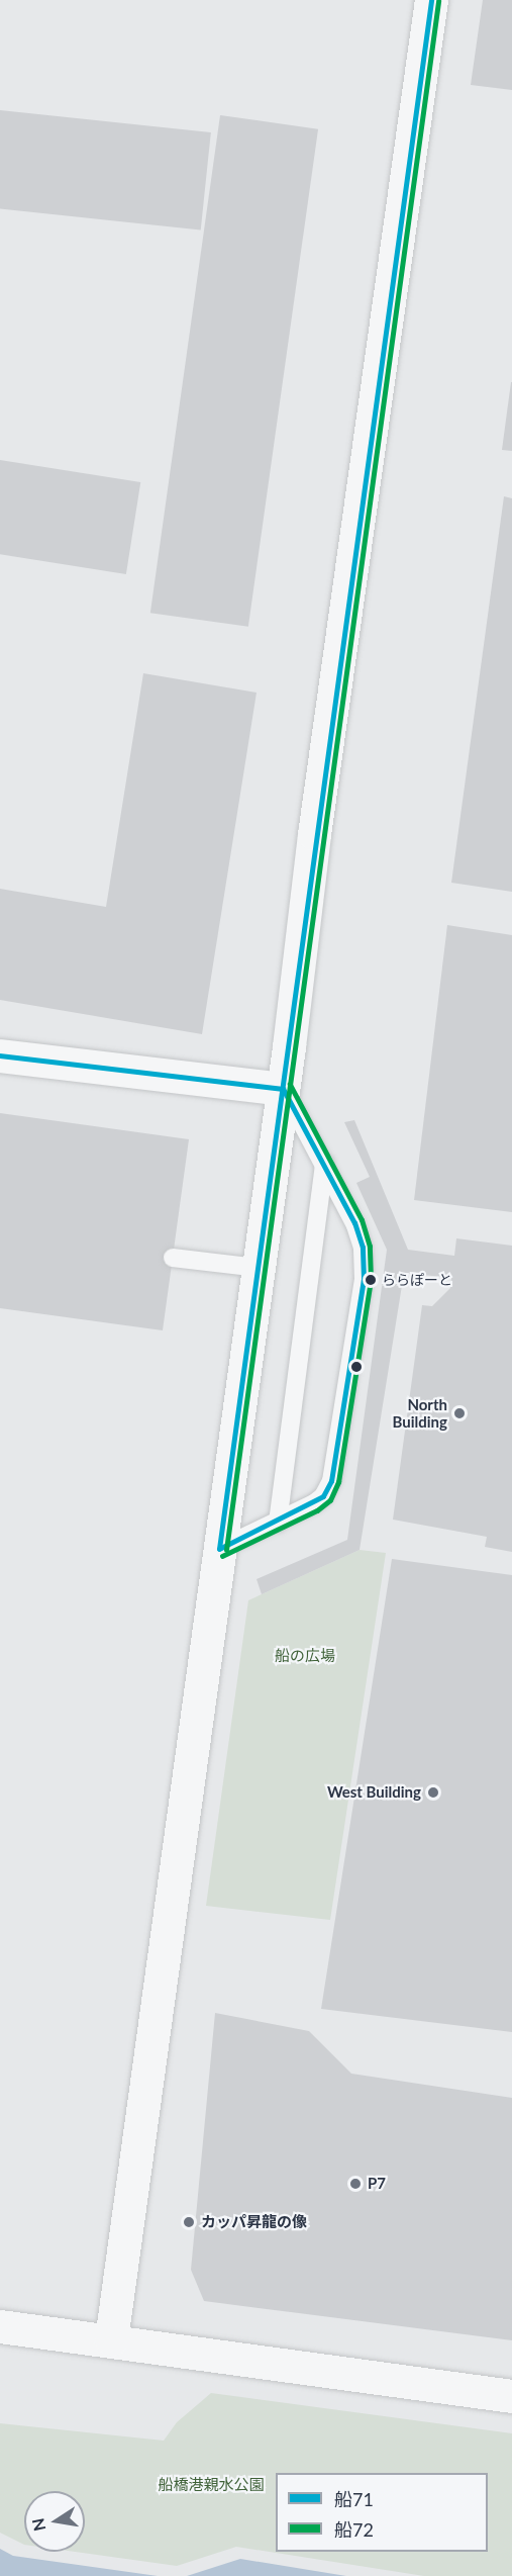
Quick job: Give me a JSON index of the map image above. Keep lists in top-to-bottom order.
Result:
{
  "parks": ["船の広場", "船橋港親水公園"],
  "places": [
    "ららぽーと",
    "North Building",
    "West Building",
    "P7",
    "カッパ昇龍の像"
  ],
  "lines": ["transit line 船71", "transit line 船72"],
  "legend": ["船71", "船72"],
  "north": "left"
}
